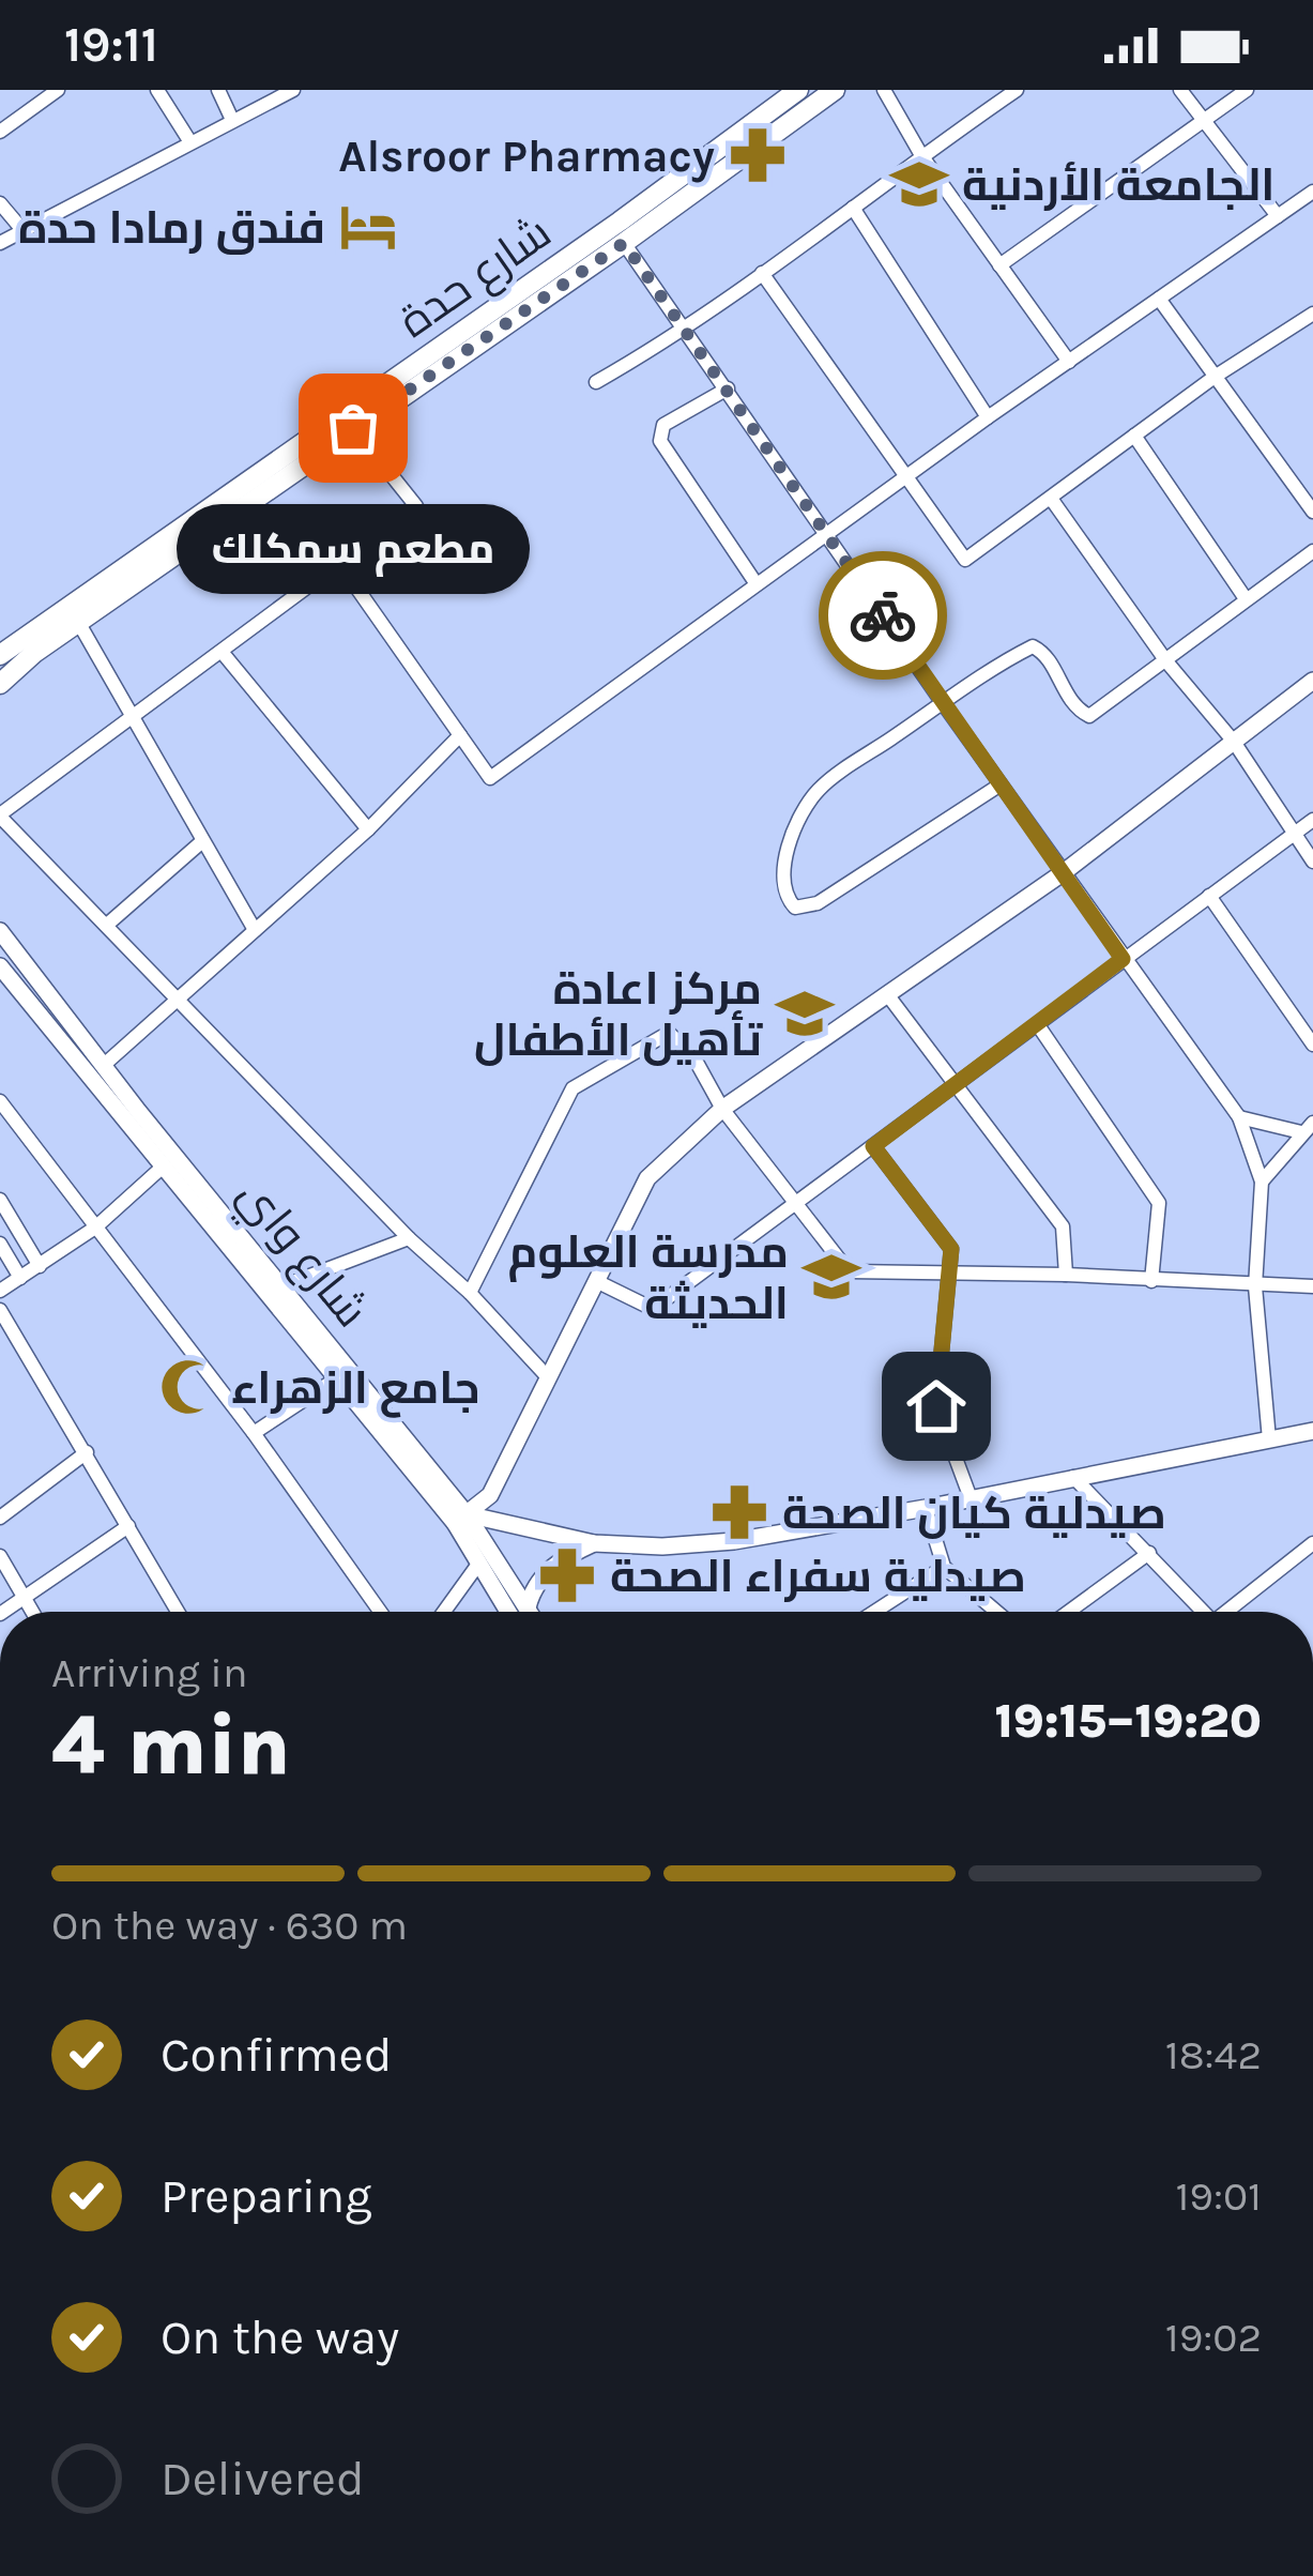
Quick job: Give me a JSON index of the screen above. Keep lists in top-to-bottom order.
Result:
{
  "streets": {
    "main road": ["شارع حدة"],
    "street": ["شارع واي"]
  },
  "places": {
    "pharmacy": ["Alsroor Pharmacy", "صيدلية كيان الصحة", "صيدلية سفراء الصحة"],
    "school or university": ["الجامعة الأردنية", "مركز اعادة تأهيل الأطفال", "مدرسة العلوم الحديثة"],
    "hotel": ["فندق رمادا حدة"],
    "other": ["مطعم سمكلك"],
    "mosque": ["جامع الزهراء"]
  },
  "page": {
    "status": "19:11",
    "bubble": "مطعم سمكلك",
    "heading": ["4 min", "Arriving in", "19:15–19:20"],
    "bar": "On the way · 630 m",
    "list": [
      ["Confirmed", "18:42"],
      ["Preparing", "19:01"],
      ["On the way", "19:02"],
      "Delivered"
    ]
  }
}
